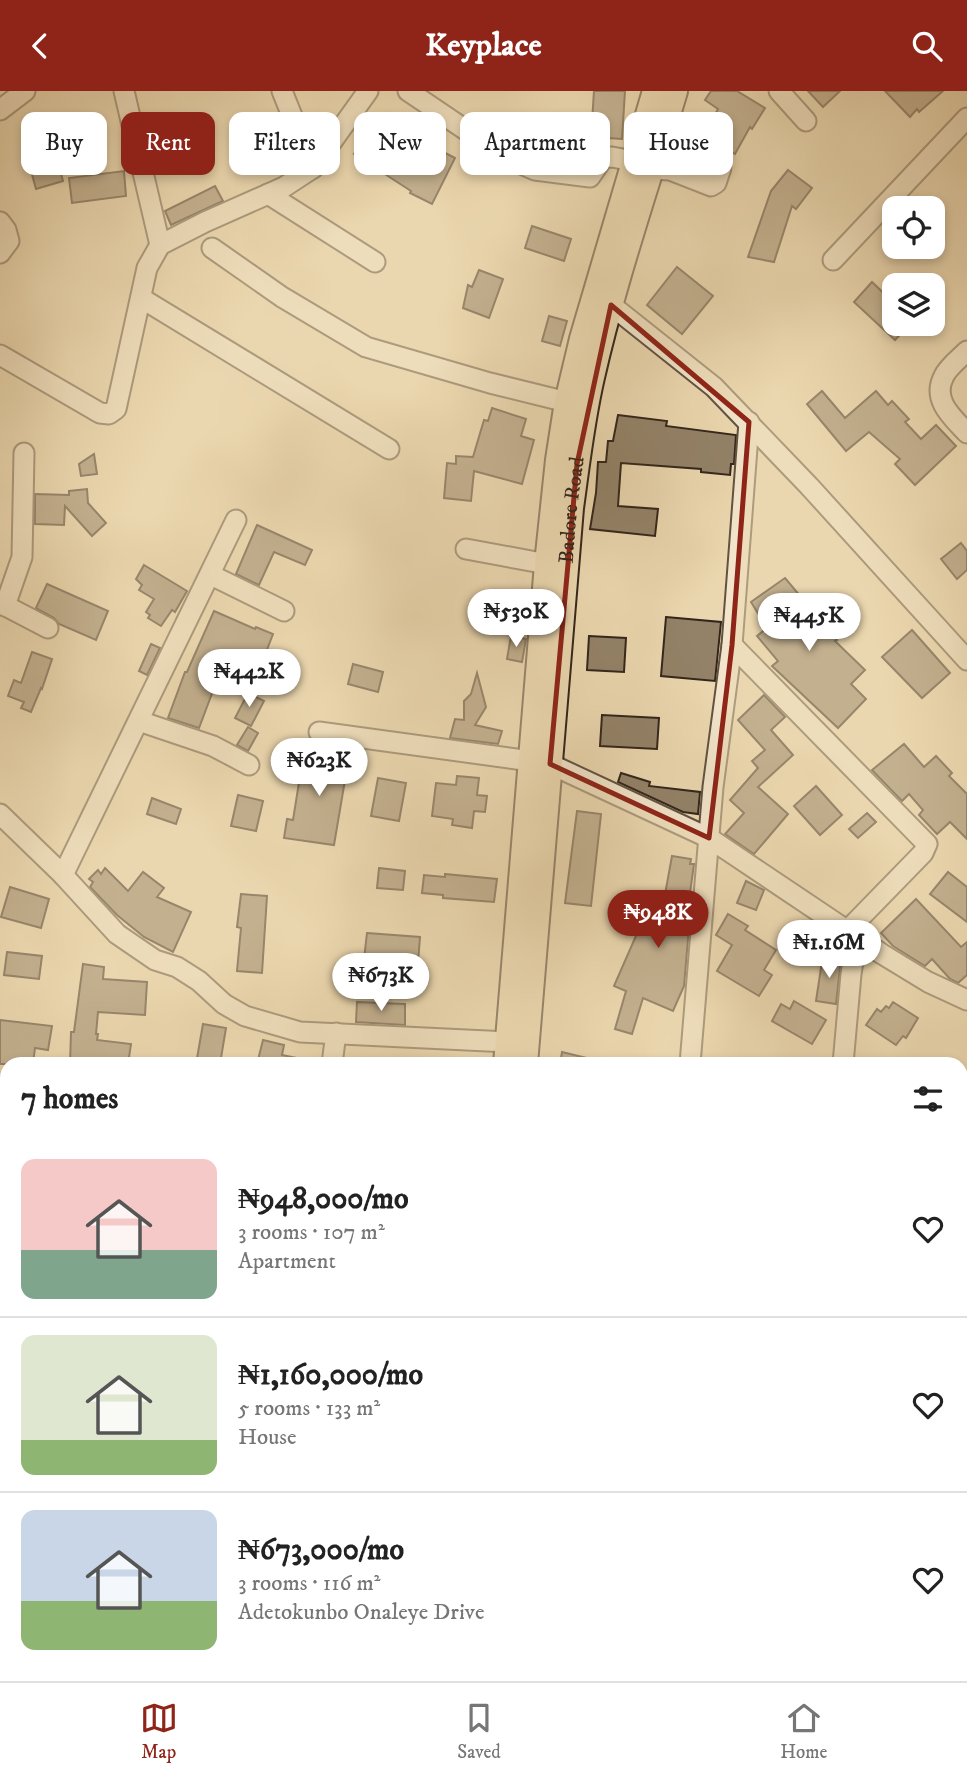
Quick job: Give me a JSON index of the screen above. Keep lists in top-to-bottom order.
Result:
{
  "streets": {
    "main road": ["Badore Road"]
  },
  "page": {
    "header": "Keyplace",
    "chip": [
      "Buy",
      "Rent",
      "Filters",
      "New",
      "Apartment",
      "House"
    ],
    "price": [
      "₦530K",
      "₦445K",
      "₦442K",
      "₦623K",
      "₦948K",
      "₦1.16M",
      "₦673K"
    ],
    "heading": "7 homes",
    "list": [
      {
        "name": "₦948,000/mo",
        "note": "3 rooms · 107 m² · Apartment"
      },
      {
        "name": "₦1,160,000/mo",
        "note": "5 rooms · 133 m² · House"
      },
      {
        "name": "₦673,000/mo",
        "note": "3 rooms · 116 m² · Adetokunbo Onaleye Drive"
      }
    ],
    "tabs": ["Map", "Saved", "Home"]
  }
}
